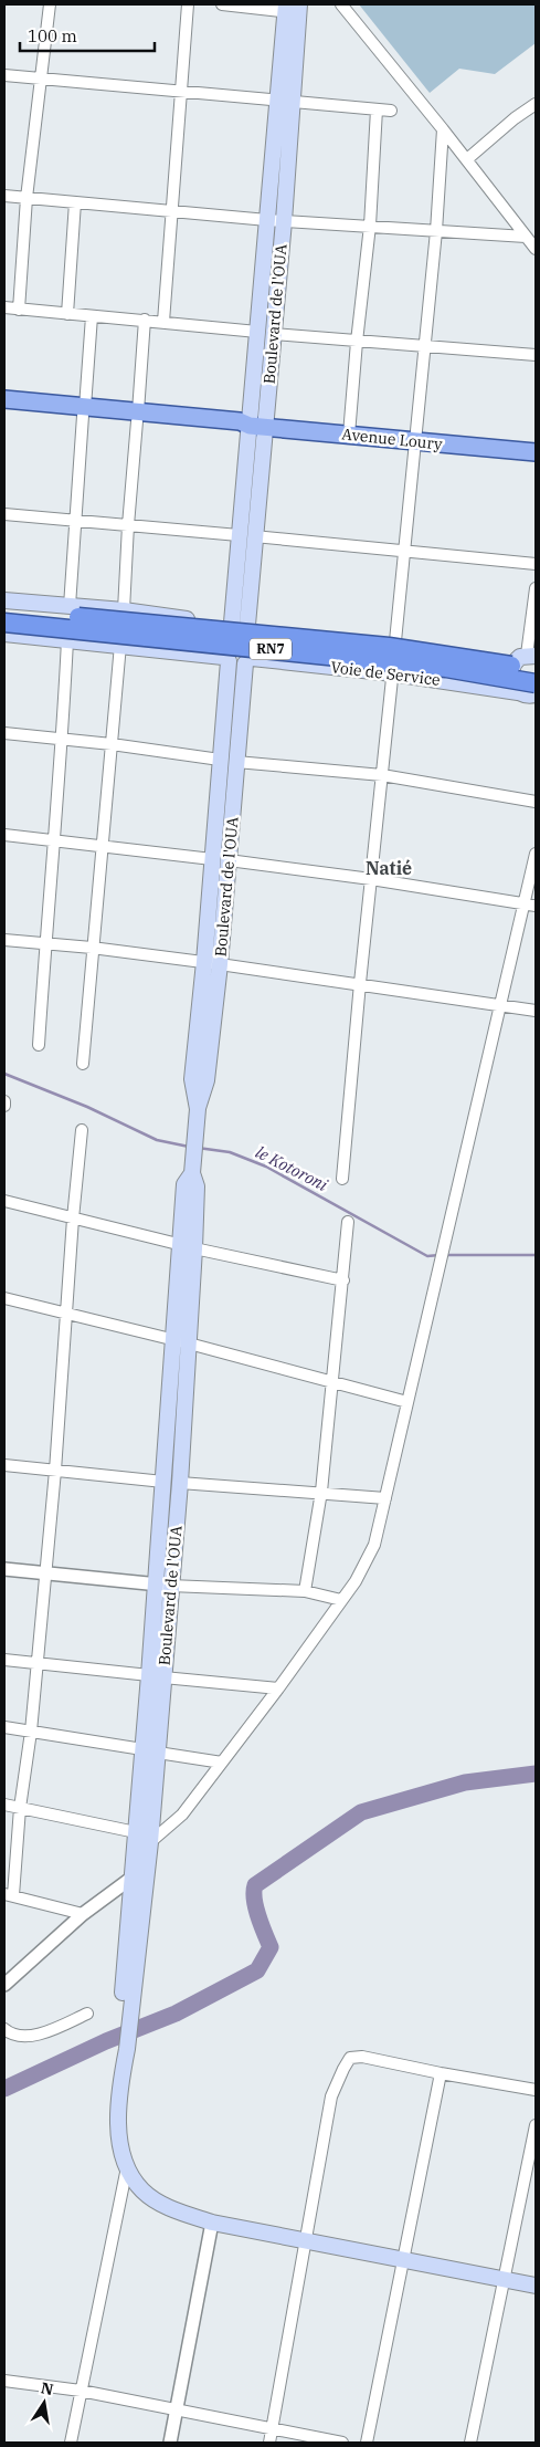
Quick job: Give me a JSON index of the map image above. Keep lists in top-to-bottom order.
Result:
{
  "streets": {
    "highway": ["RN7"],
    "main road": ["Boulevard de l'OUA", "Avenue Loury", "Voie de Service"]
  },
  "crossings": [
    ["Boulevard de l'OUA", "Avenue Loury"],
    ["Boulevard de l'OUA", "Voie de Service"]
  ],
  "districts": ["Natié"],
  "water": ["le Kotoroni"],
  "scale_bar": "100 m",
  "north": "top"
}
